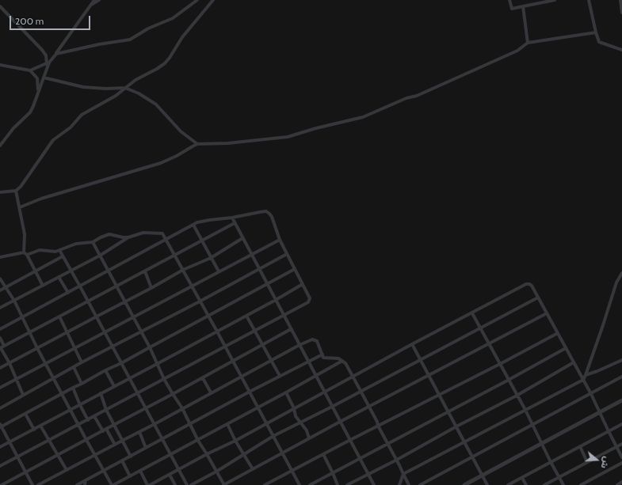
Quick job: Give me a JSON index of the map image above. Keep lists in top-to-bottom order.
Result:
{
  "scale_bar": "200 m",
  "north": "right"
}
